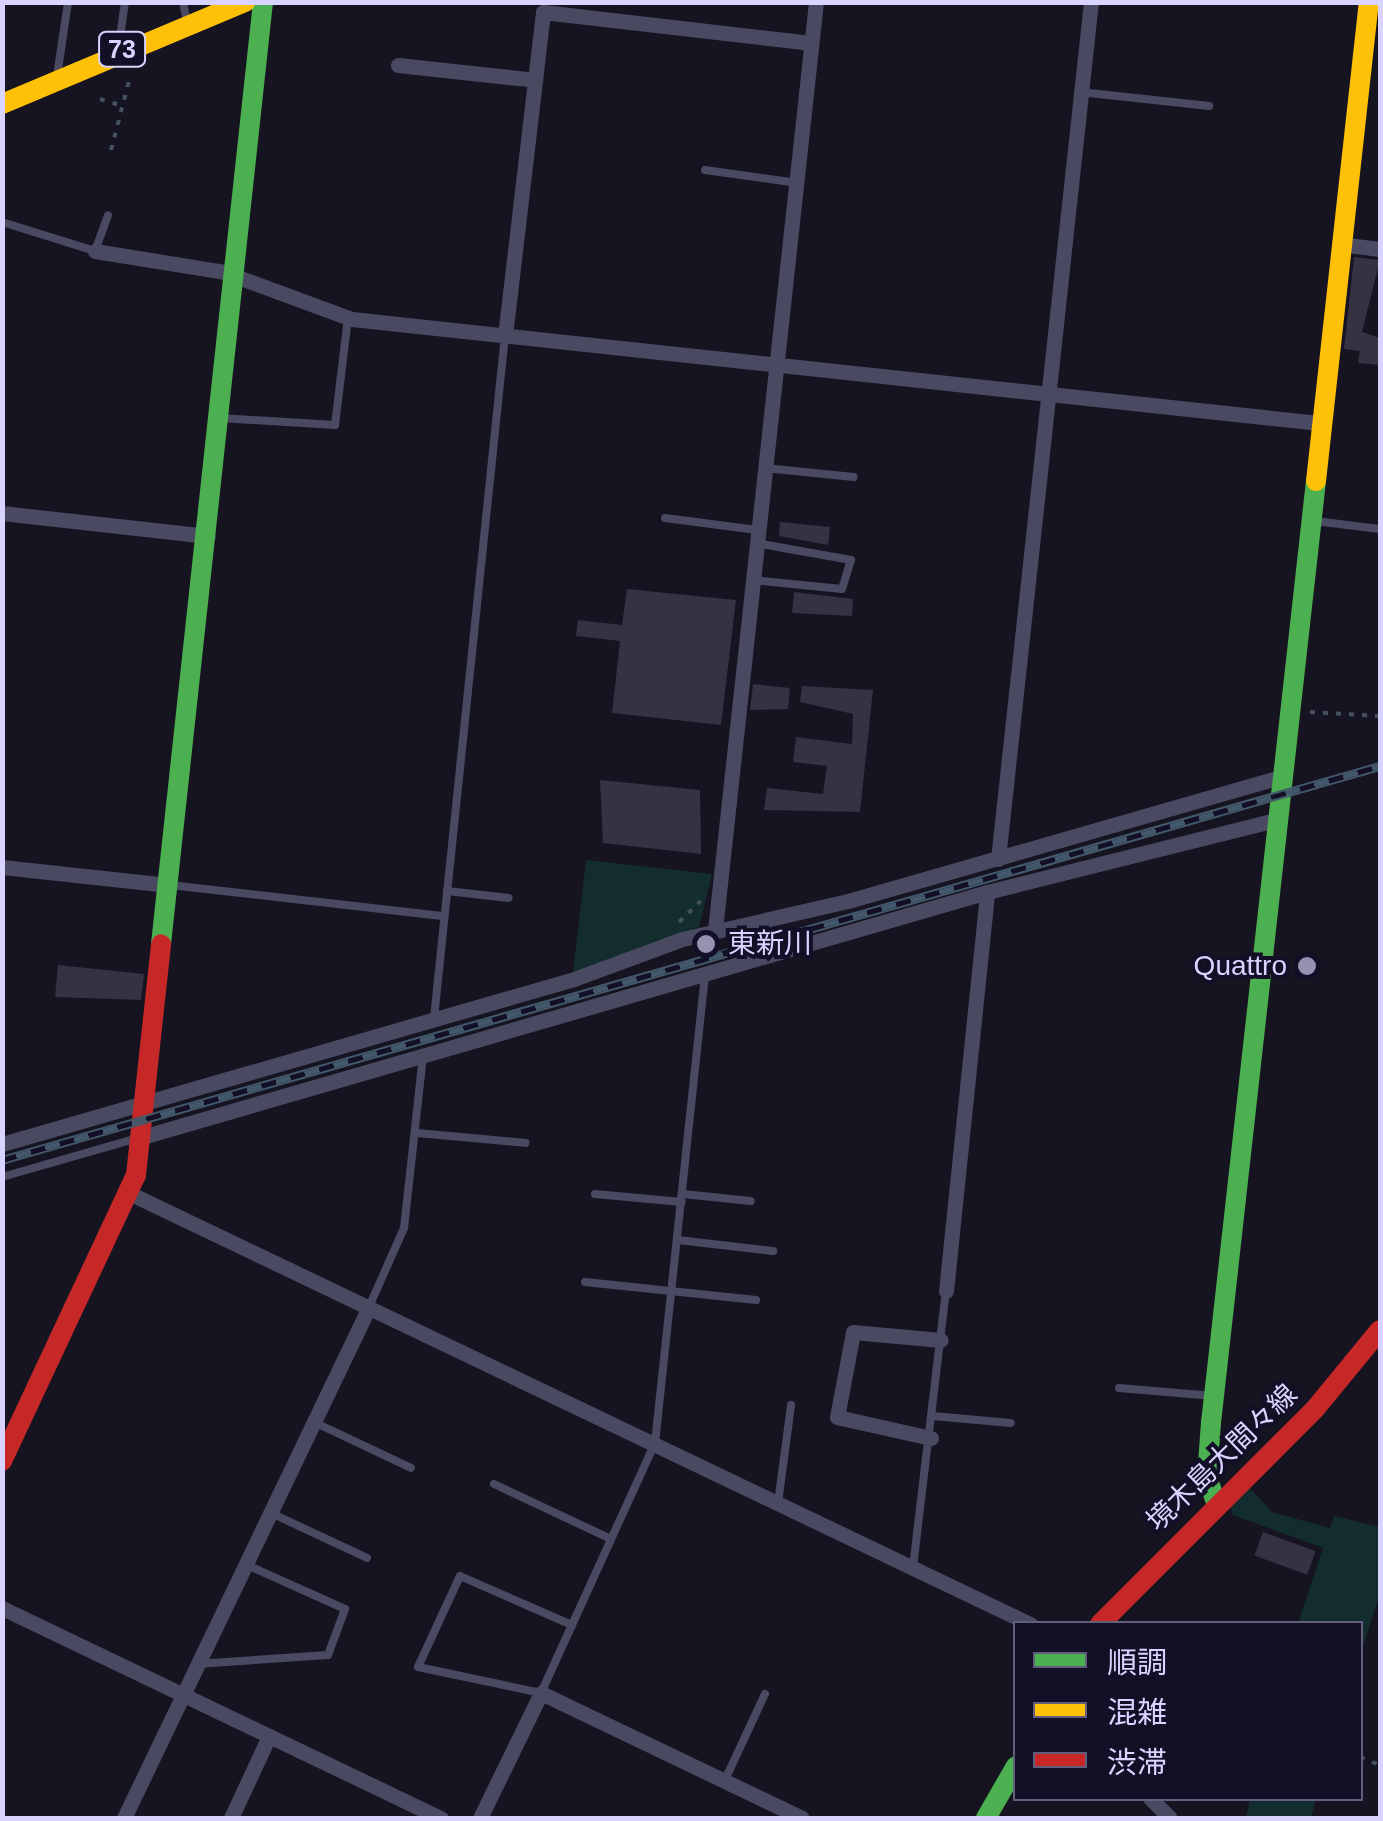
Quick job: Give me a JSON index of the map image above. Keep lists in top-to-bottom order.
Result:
{
  "streets": {
    "street": ["73", "境木島大間々線"]
  },
  "places": ["東新川", "Quattro"],
  "legend": ["順調", "混雑", "渋滞"]
}
